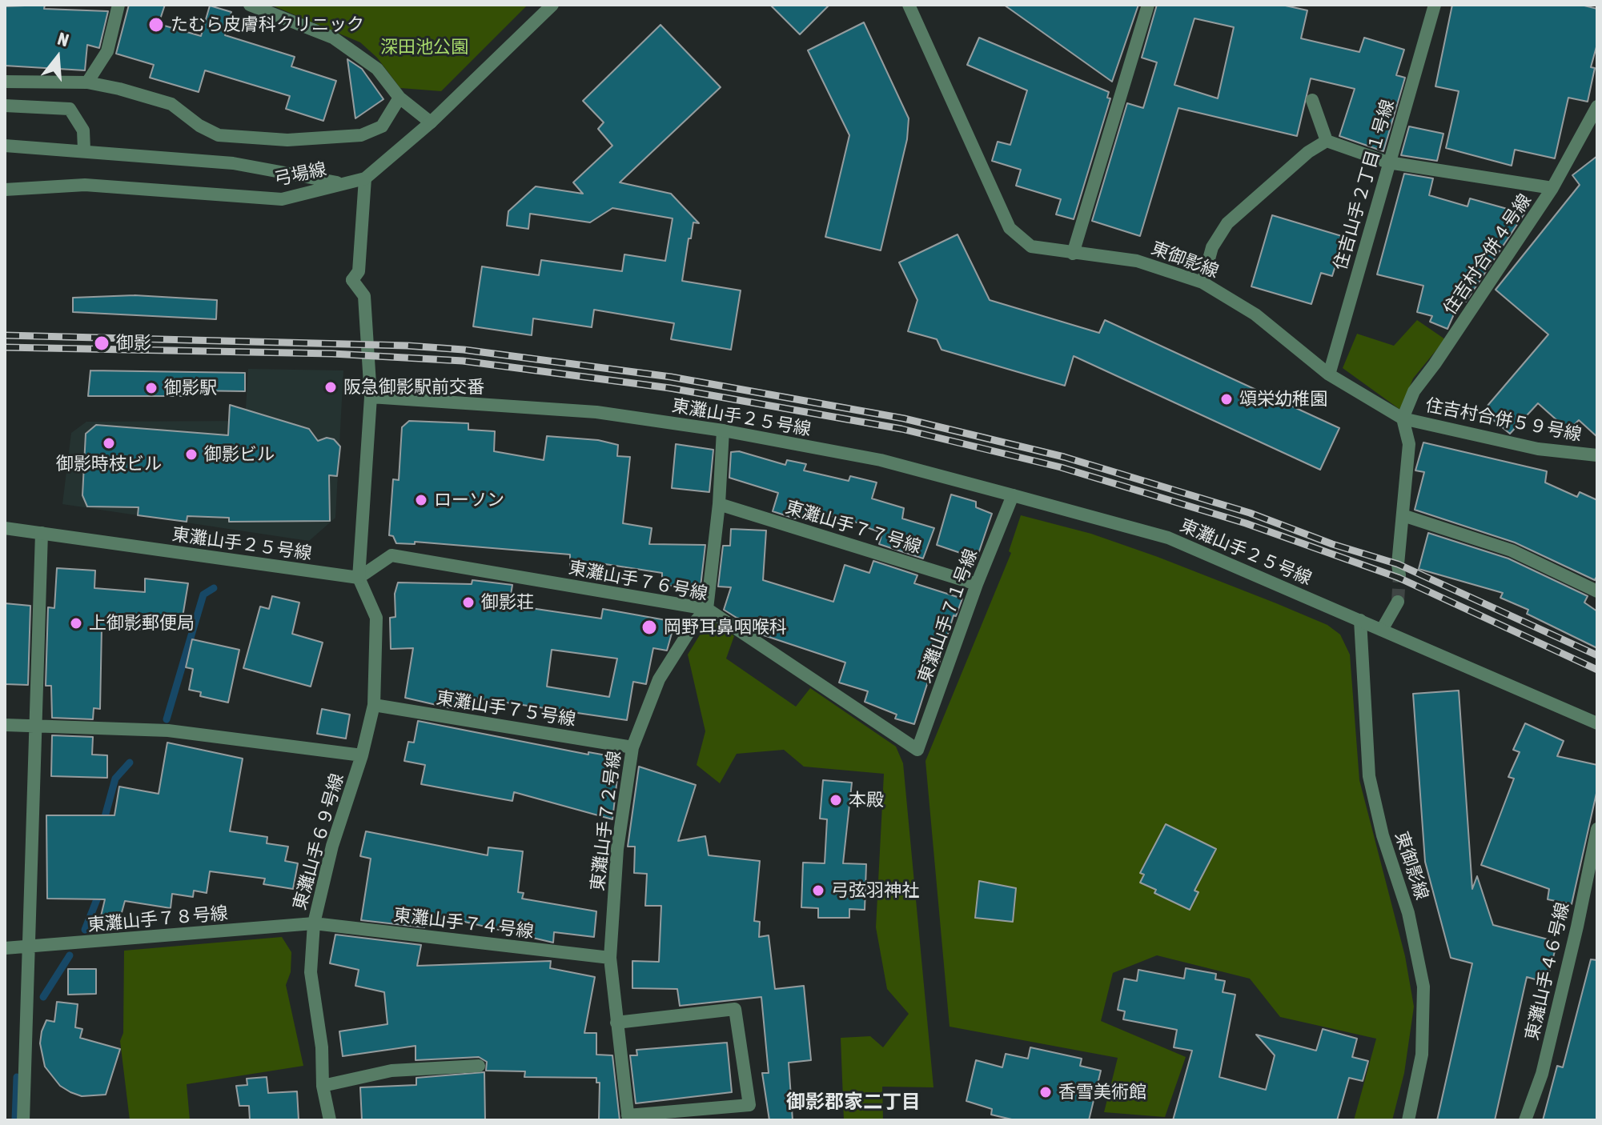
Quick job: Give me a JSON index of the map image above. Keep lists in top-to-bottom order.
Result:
{
  "streets": {
    "street": [
      "弓場線",
      "住吉山手２丁目１号線",
      "住吉村合併４号線",
      "東御影線",
      "東灘山手２５号線",
      "住吉村合併５９号線",
      "東灘山手７７号線",
      "東灘山手７６号線",
      "東灘山手７１号線",
      "東灘山手７５号線",
      "東灘山手７２号線",
      "東灘山手６９号線",
      "東灘山手７８号線",
      "東灘山手７４号線",
      "東灘山手４６号線"
    ]
  },
  "crossings": [
    ["住吉山手２丁目１号線", "東御影線"],
    ["住吉村合併４号線", "東御影線"],
    ["住吉村合併４号線", "住吉村合併５９号線"],
    ["東御影線", "東灘山手２５号線"],
    ["東御影線", "住吉村合併５９号線"],
    ["東灘山手２５号線", "東灘山手７６号線"],
    ["東灘山手２５号線", "東灘山手７１号線"],
    ["東灘山手２５号線", "東灘山手６９号線"],
    ["東灘山手７７号線", "東灘山手７１号線"],
    ["東灘山手７６号線", "東灘山手７１号線"],
    ["東灘山手７６号線", "東灘山手７２号線"],
    ["東灘山手７６号線", "東灘山手６９号線"],
    ["東灘山手７５号線", "東灘山手７２号線"],
    ["東灘山手７５号線", "東灘山手６９号線"],
    ["東灘山手７２号線", "東灘山手７４号線"],
    ["東灘山手６９号線", "東灘山手７８号線"],
    ["東灘山手６９号線", "東灘山手７４号線"],
    ["東灘山手７８号線", "東灘山手７４号線"]
  ],
  "districts": ["御影郡家二丁目"],
  "parks": ["深田池公園"],
  "places": [
    "たむら皮膚科クリニック",
    "御影",
    "阪急御影駅前交番",
    "御影駅",
    "頌栄幼稚園",
    "御影時枝ビル",
    "御影ビル",
    "ローソン",
    "御影荘",
    "上御影郵便局",
    "岡野耳鼻咽喉科",
    "本殿",
    "弓弦羽神社",
    "香雪美術館"
  ],
  "north": "top"
}
